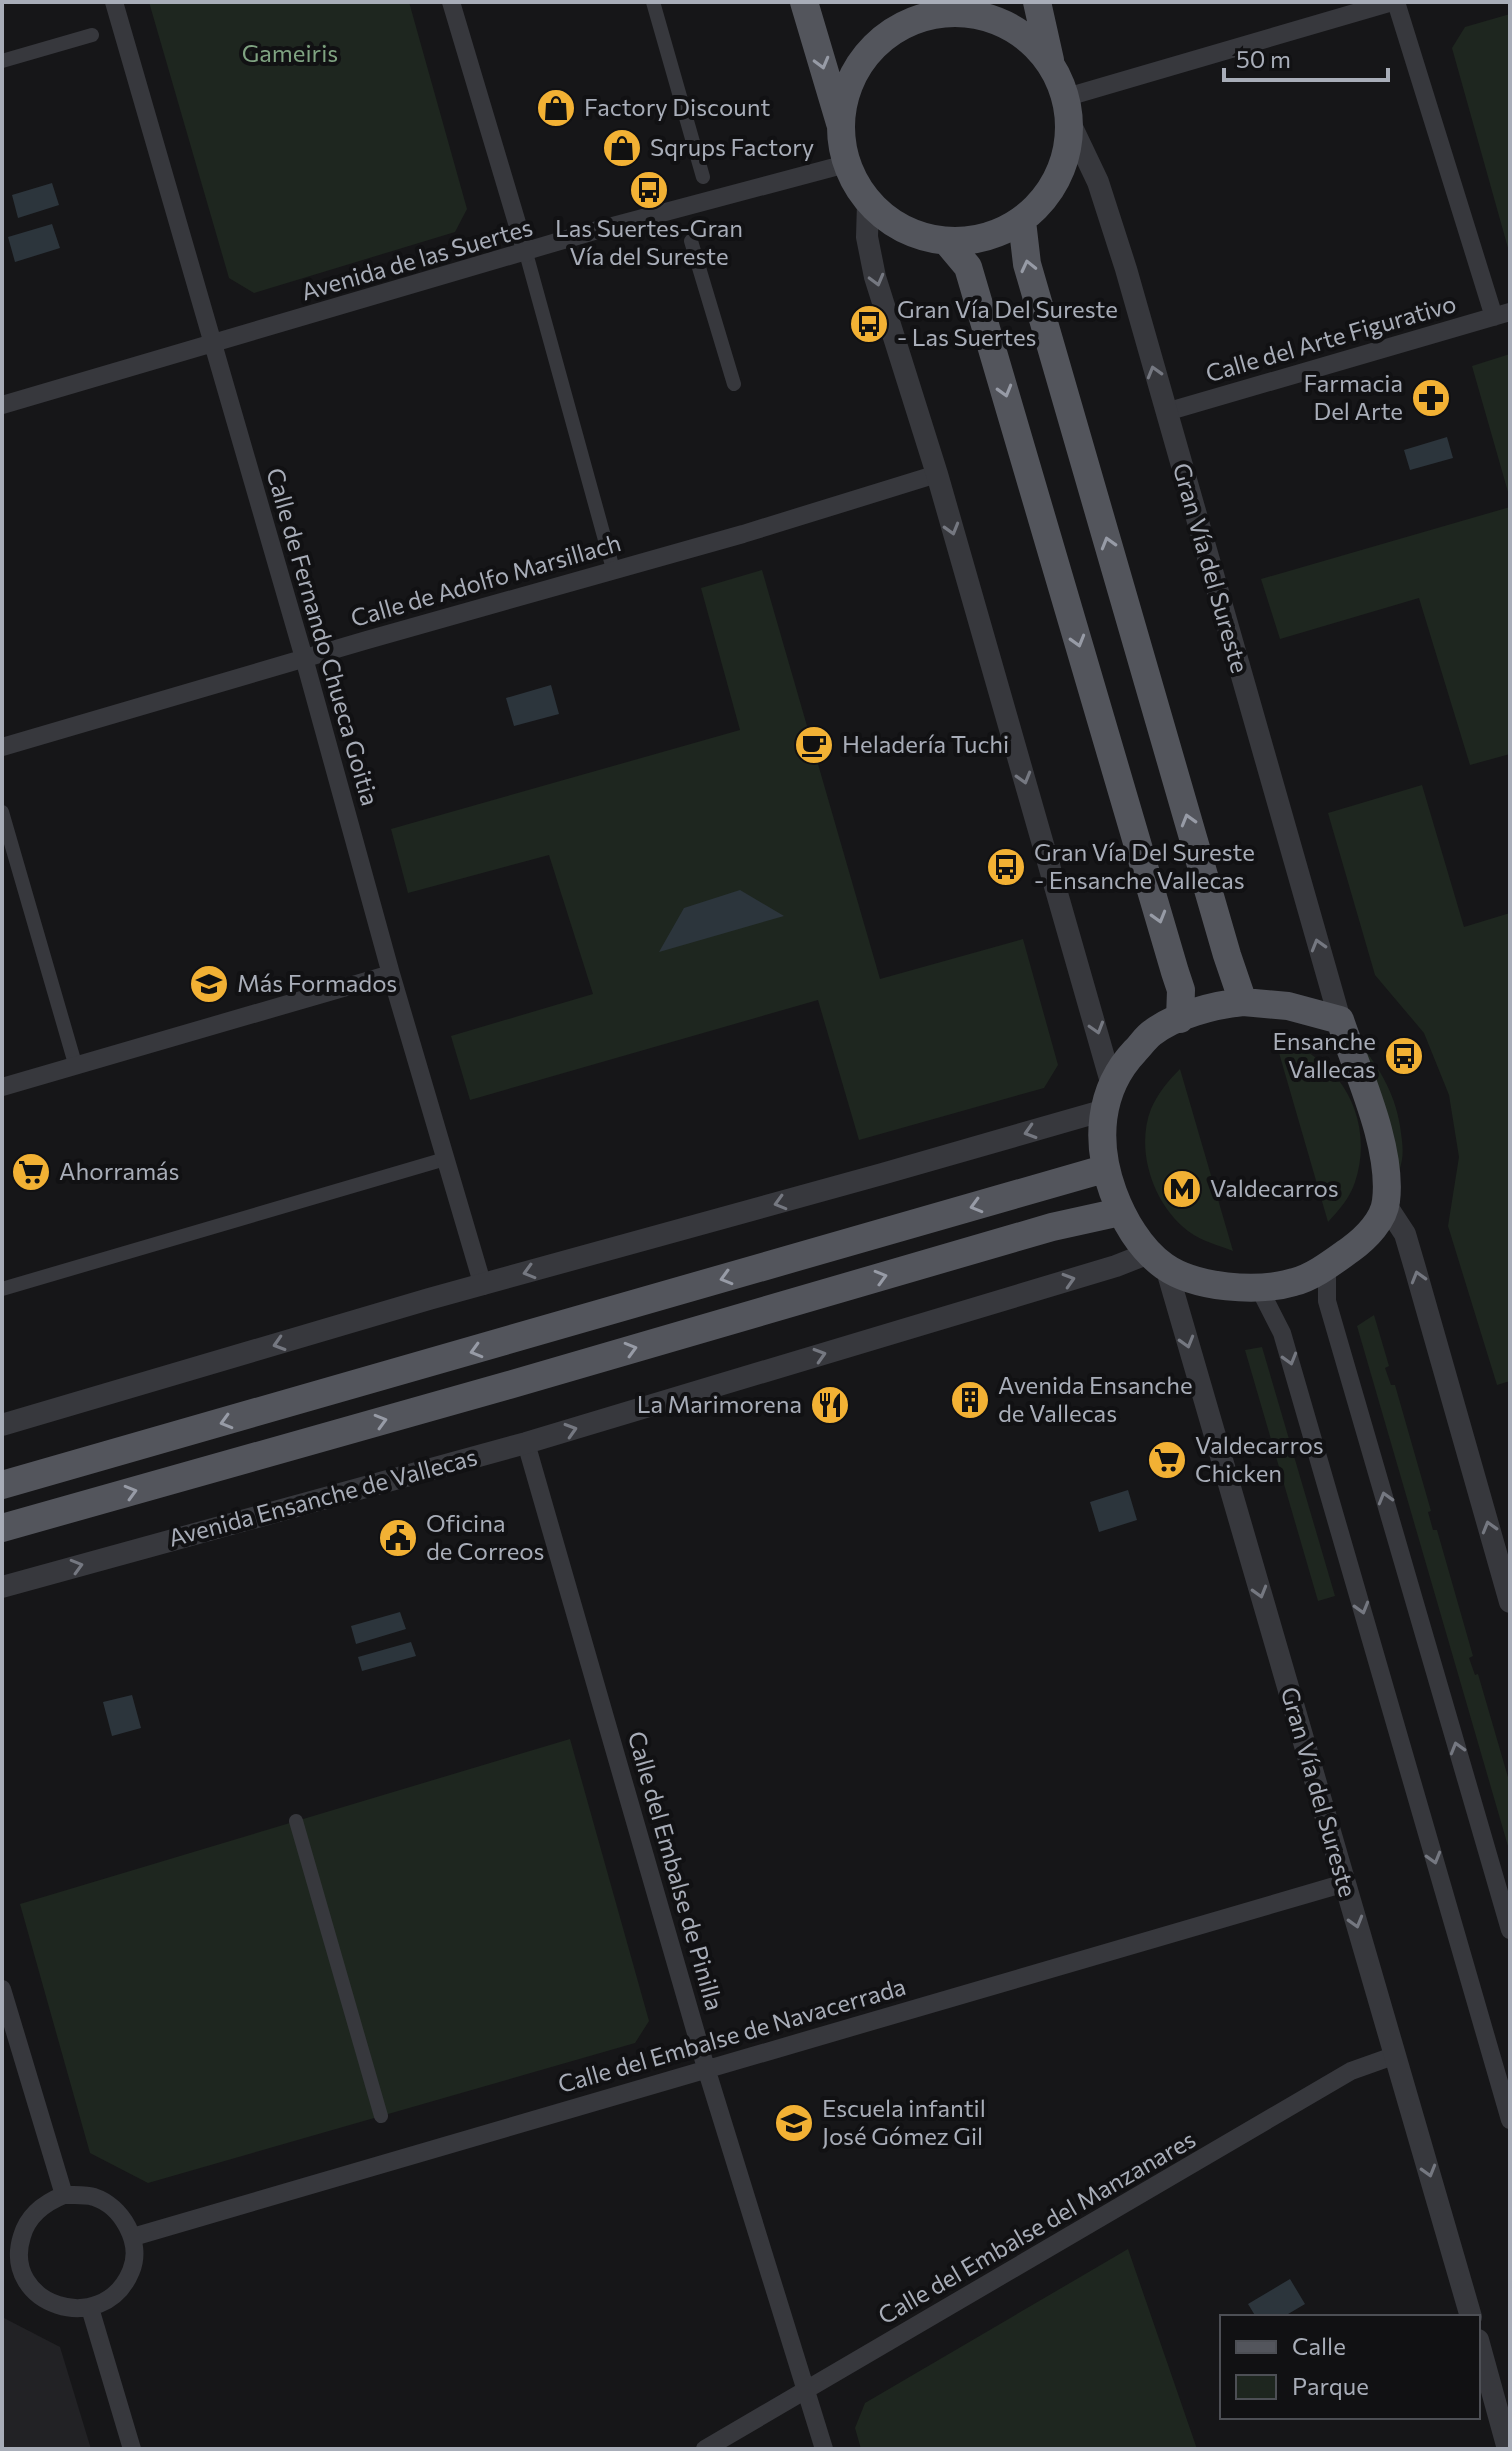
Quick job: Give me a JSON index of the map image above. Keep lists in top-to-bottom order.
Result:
{
  "streets": {
    "street": [
      "Avenida de las Suertes",
      "Calle del Arte Figurativo",
      "Gran Vía del Sureste",
      "Calle de Adolfo Marsillach",
      "Calle de Fernando Chueca Goitia",
      "Avenida Ensanche de Vallecas",
      "Calle del Embalse de Pinilla",
      "Calle del Embalse de Navacerrada",
      "Calle del Embalse del Manzanares"
    ]
  },
  "crossings": [
    ["Avenida de las Suertes", "Gran Vía del Sureste"],
    ["Avenida de las Suertes", "Calle de Fernando Chueca Goitia"],
    ["Calle del Arte Figurativo", "Gran Vía del Sureste"],
    ["Gran Vía del Sureste", "Avenida Ensanche de Vallecas"],
    ["Gran Vía del Sureste", "Calle del Embalse de Navacerrada"],
    ["Gran Vía del Sureste", "Calle del Embalse del Manzanares"],
    ["Calle de Adolfo Marsillach", "Calle de Fernando Chueca Goitia"],
    ["Avenida Ensanche de Vallecas", "Calle del Embalse de Pinilla"],
    ["Calle del Embalse de Pinilla", "Calle del Embalse de Navacerrada"],
    ["Calle del Embalse de Pinilla", "Calle del Embalse del Manzanares"]
  ],
  "parks": ["Gameiris"],
  "places": {
    "shop": ["Factory Discount", "Sqrups Factory"],
    "bus stop": [
      "Las Suertes-Gran Vía del Sureste",
      "Gran Vía Del Sureste - Las Suertes",
      "Gran Vía Del Sureste - Ensanche Vallecas",
      "Ensanche Vallecas"
    ],
    "pharmacy": ["Farmacia Del Arte"],
    "cafe": ["Heladería Tuchi"],
    "school or university": ["Más Formados", "Escuela infantil José Gómez Gil"],
    "supermarket": ["Ahorramás", "Valdecarros Chicken"],
    "metro station": ["Valdecarros"],
    "building": ["Avenida Ensanche de Vallecas"],
    "restaurant": ["La Marimorena"],
    "public building": ["Oficina de Correos"]
  },
  "legend": ["Calle", "Parque"],
  "scale_bar": "50 m"
}
